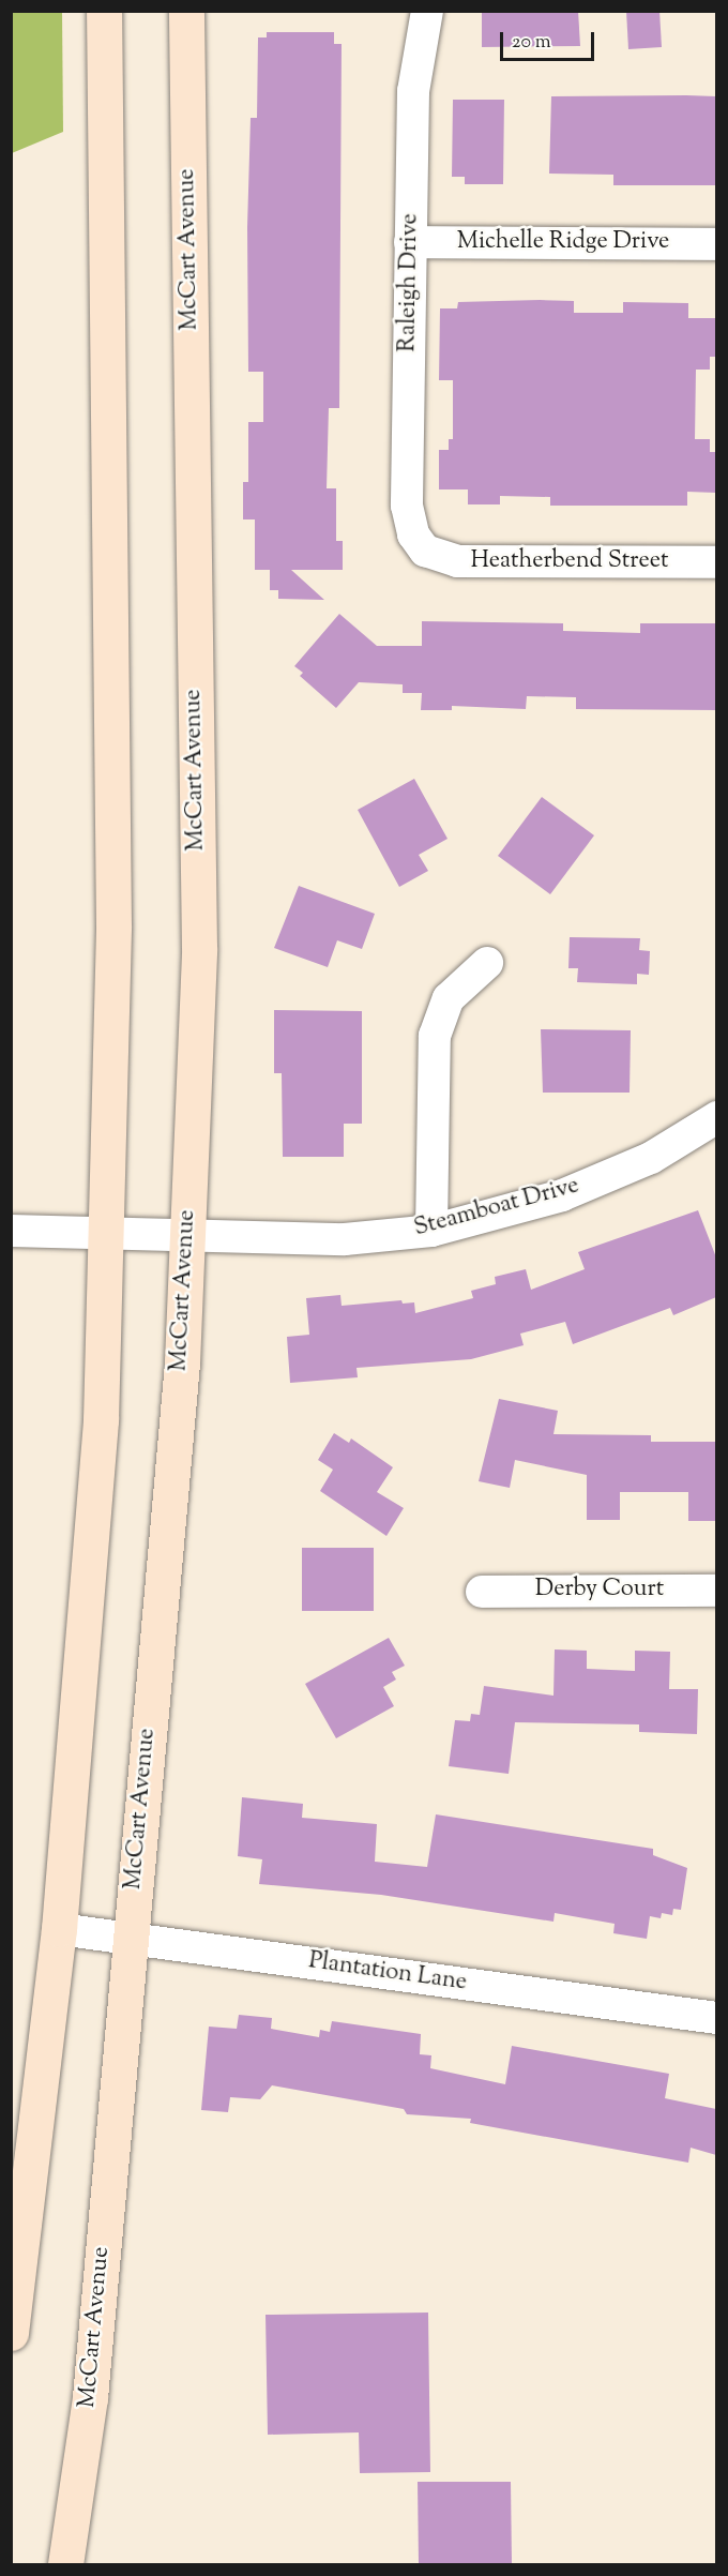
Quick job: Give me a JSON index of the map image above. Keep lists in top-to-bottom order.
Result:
{
  "streets": {
    "main road": ["McCart Avenue"],
    "street": [
      "Michelle Ridge Drive",
      "Raleigh Drive",
      "Heatherbend Street",
      "Steamboat Drive",
      "Derby Court",
      "Plantation Lane"
    ]
  },
  "crossings": [
    ["Michelle Ridge Drive", "Raleigh Drive"],
    ["McCart Avenue", "Steamboat Drive"],
    ["McCart Avenue", "Plantation Lane"],
    ["Raleigh Drive", "Heatherbend Street"]
  ],
  "scale_bar": "20 m"
}
